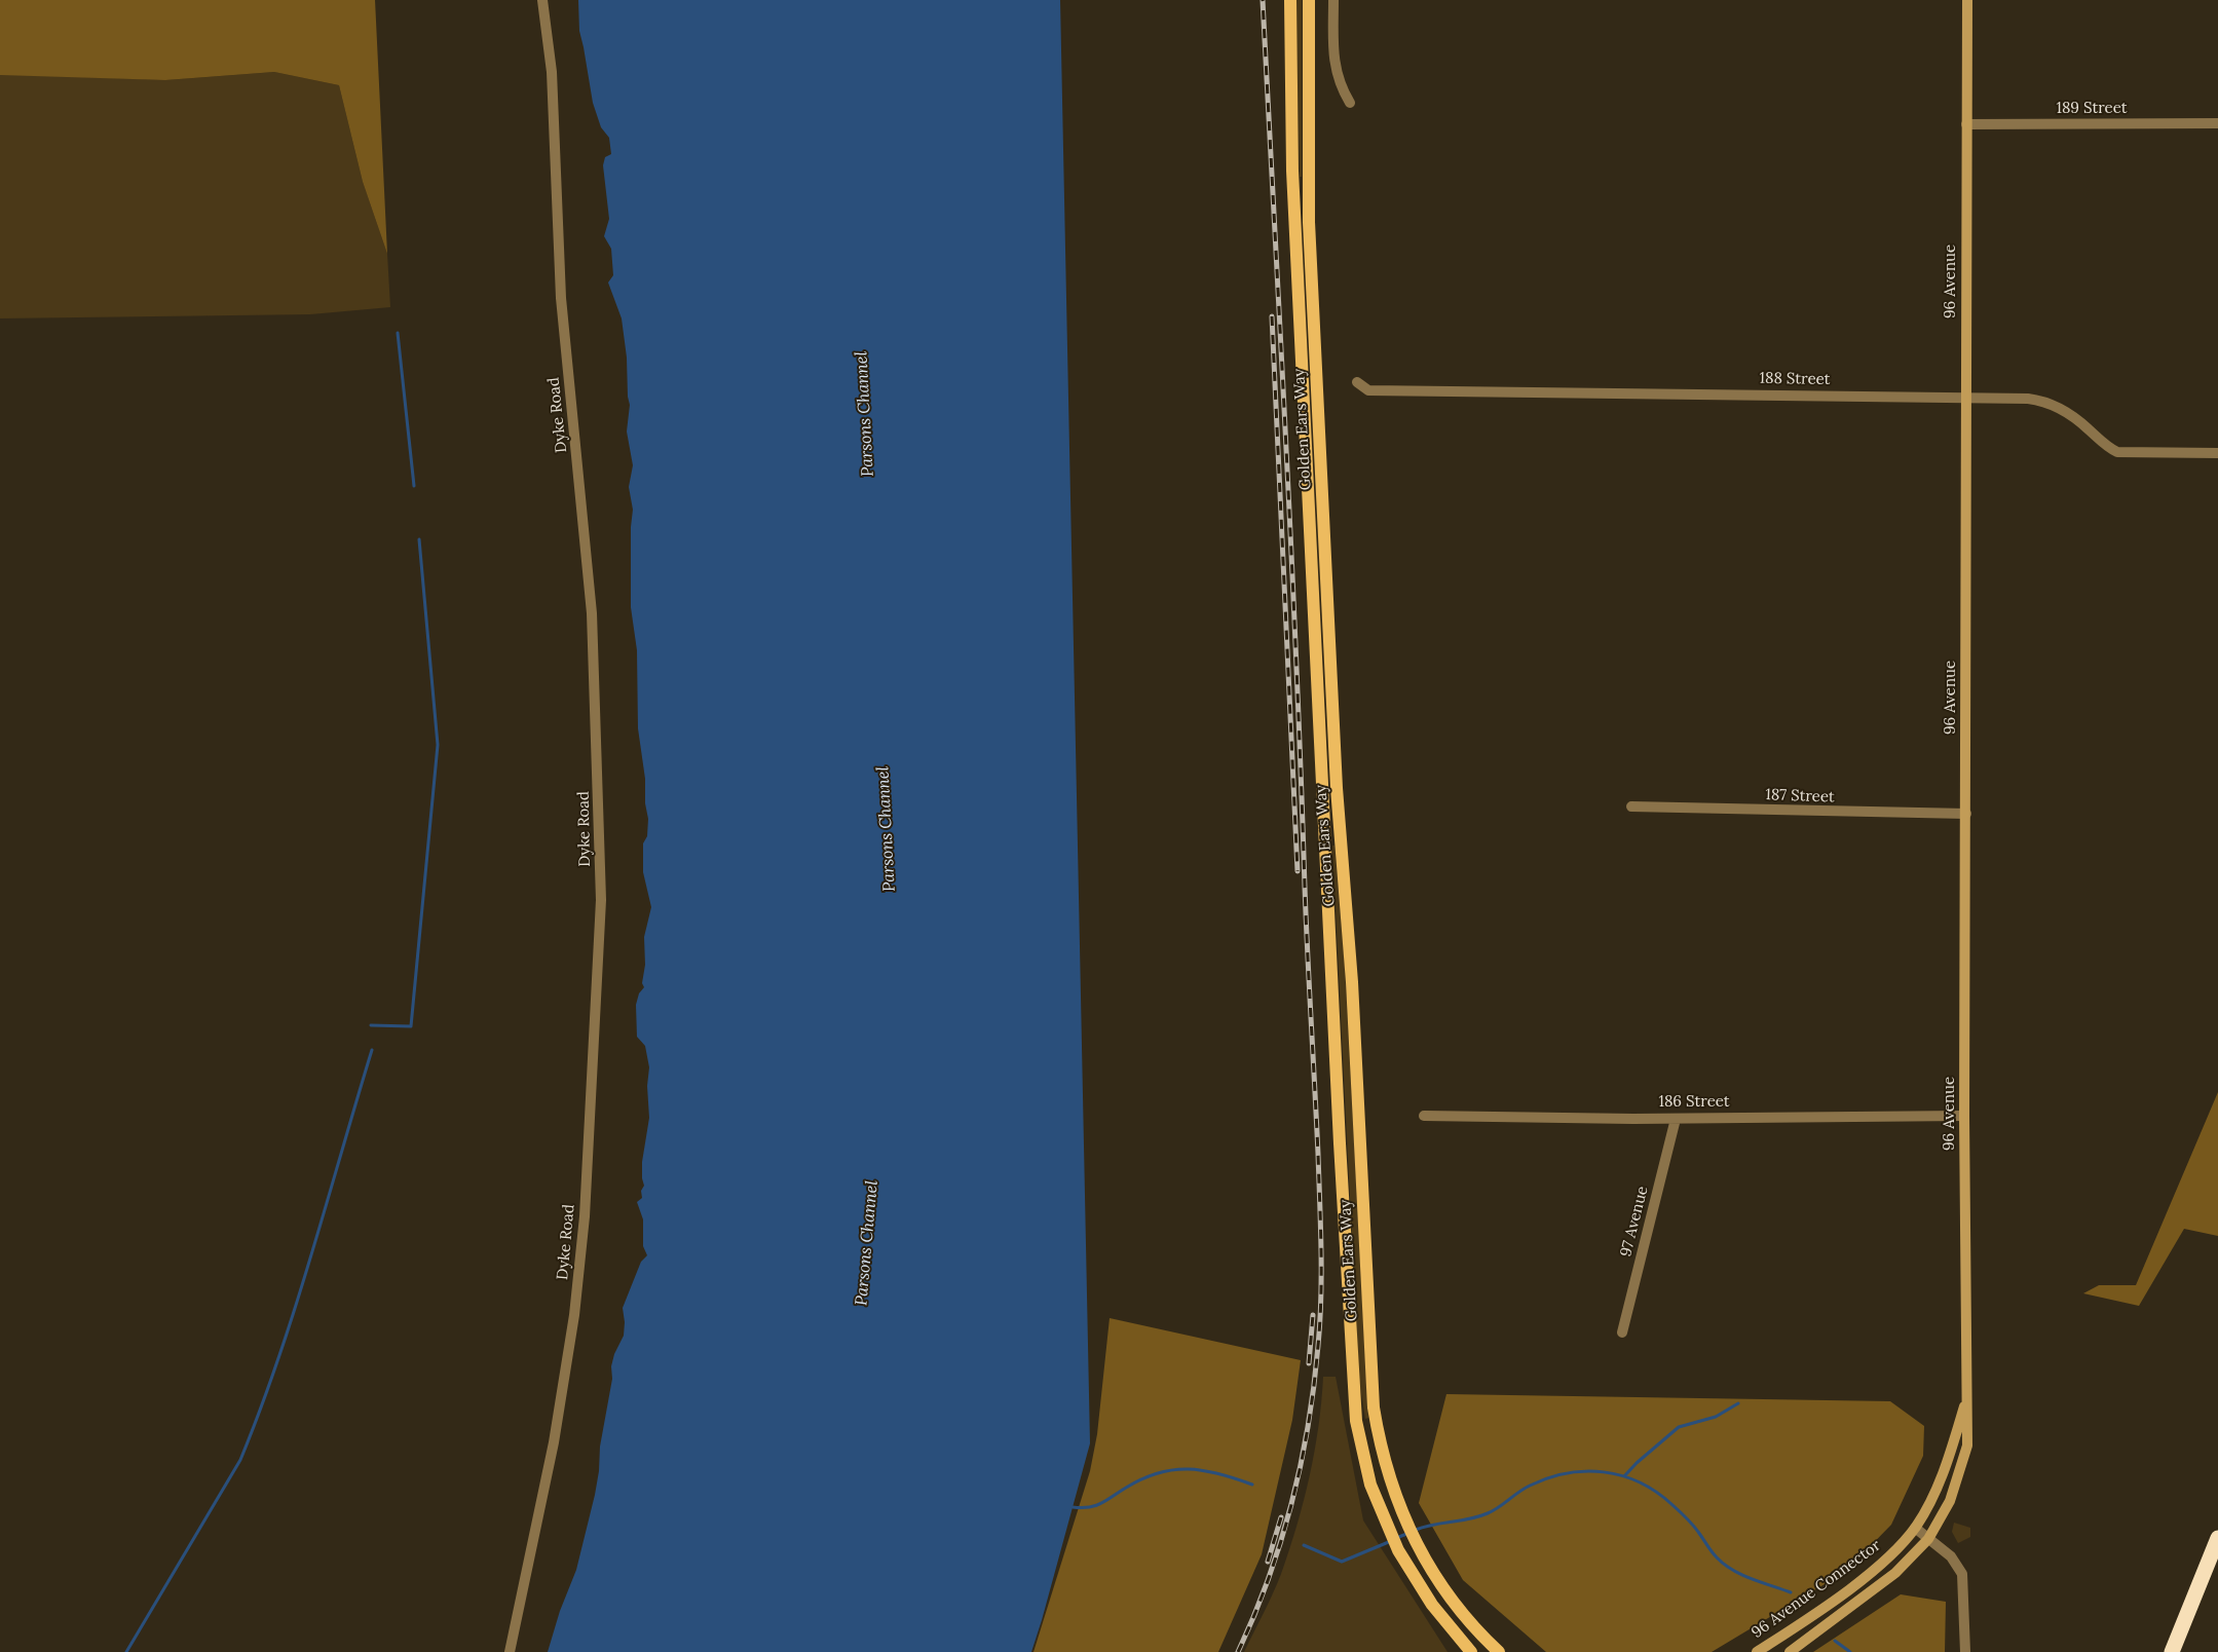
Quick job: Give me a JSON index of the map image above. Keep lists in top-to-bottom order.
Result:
{
  "streets": {
    "main road": ["96 Avenue", "Golden Ears Way", "96 Avenue Connector"],
    "street": [
      "189 Street",
      "188 Street",
      "Dyke Road",
      "187 Street",
      "186 Street",
      "97 Avenue"
    ]
  },
  "crossings": [
    ["189 Street", "96 Avenue"],
    ["96 Avenue", "188 Street"],
    ["96 Avenue", "187 Street"],
    ["96 Avenue", "186 Street"],
    ["96 Avenue", "96 Avenue Connector"],
    ["186 Street", "97 Avenue"]
  ],
  "water": ["Parsons Channel"]
}
